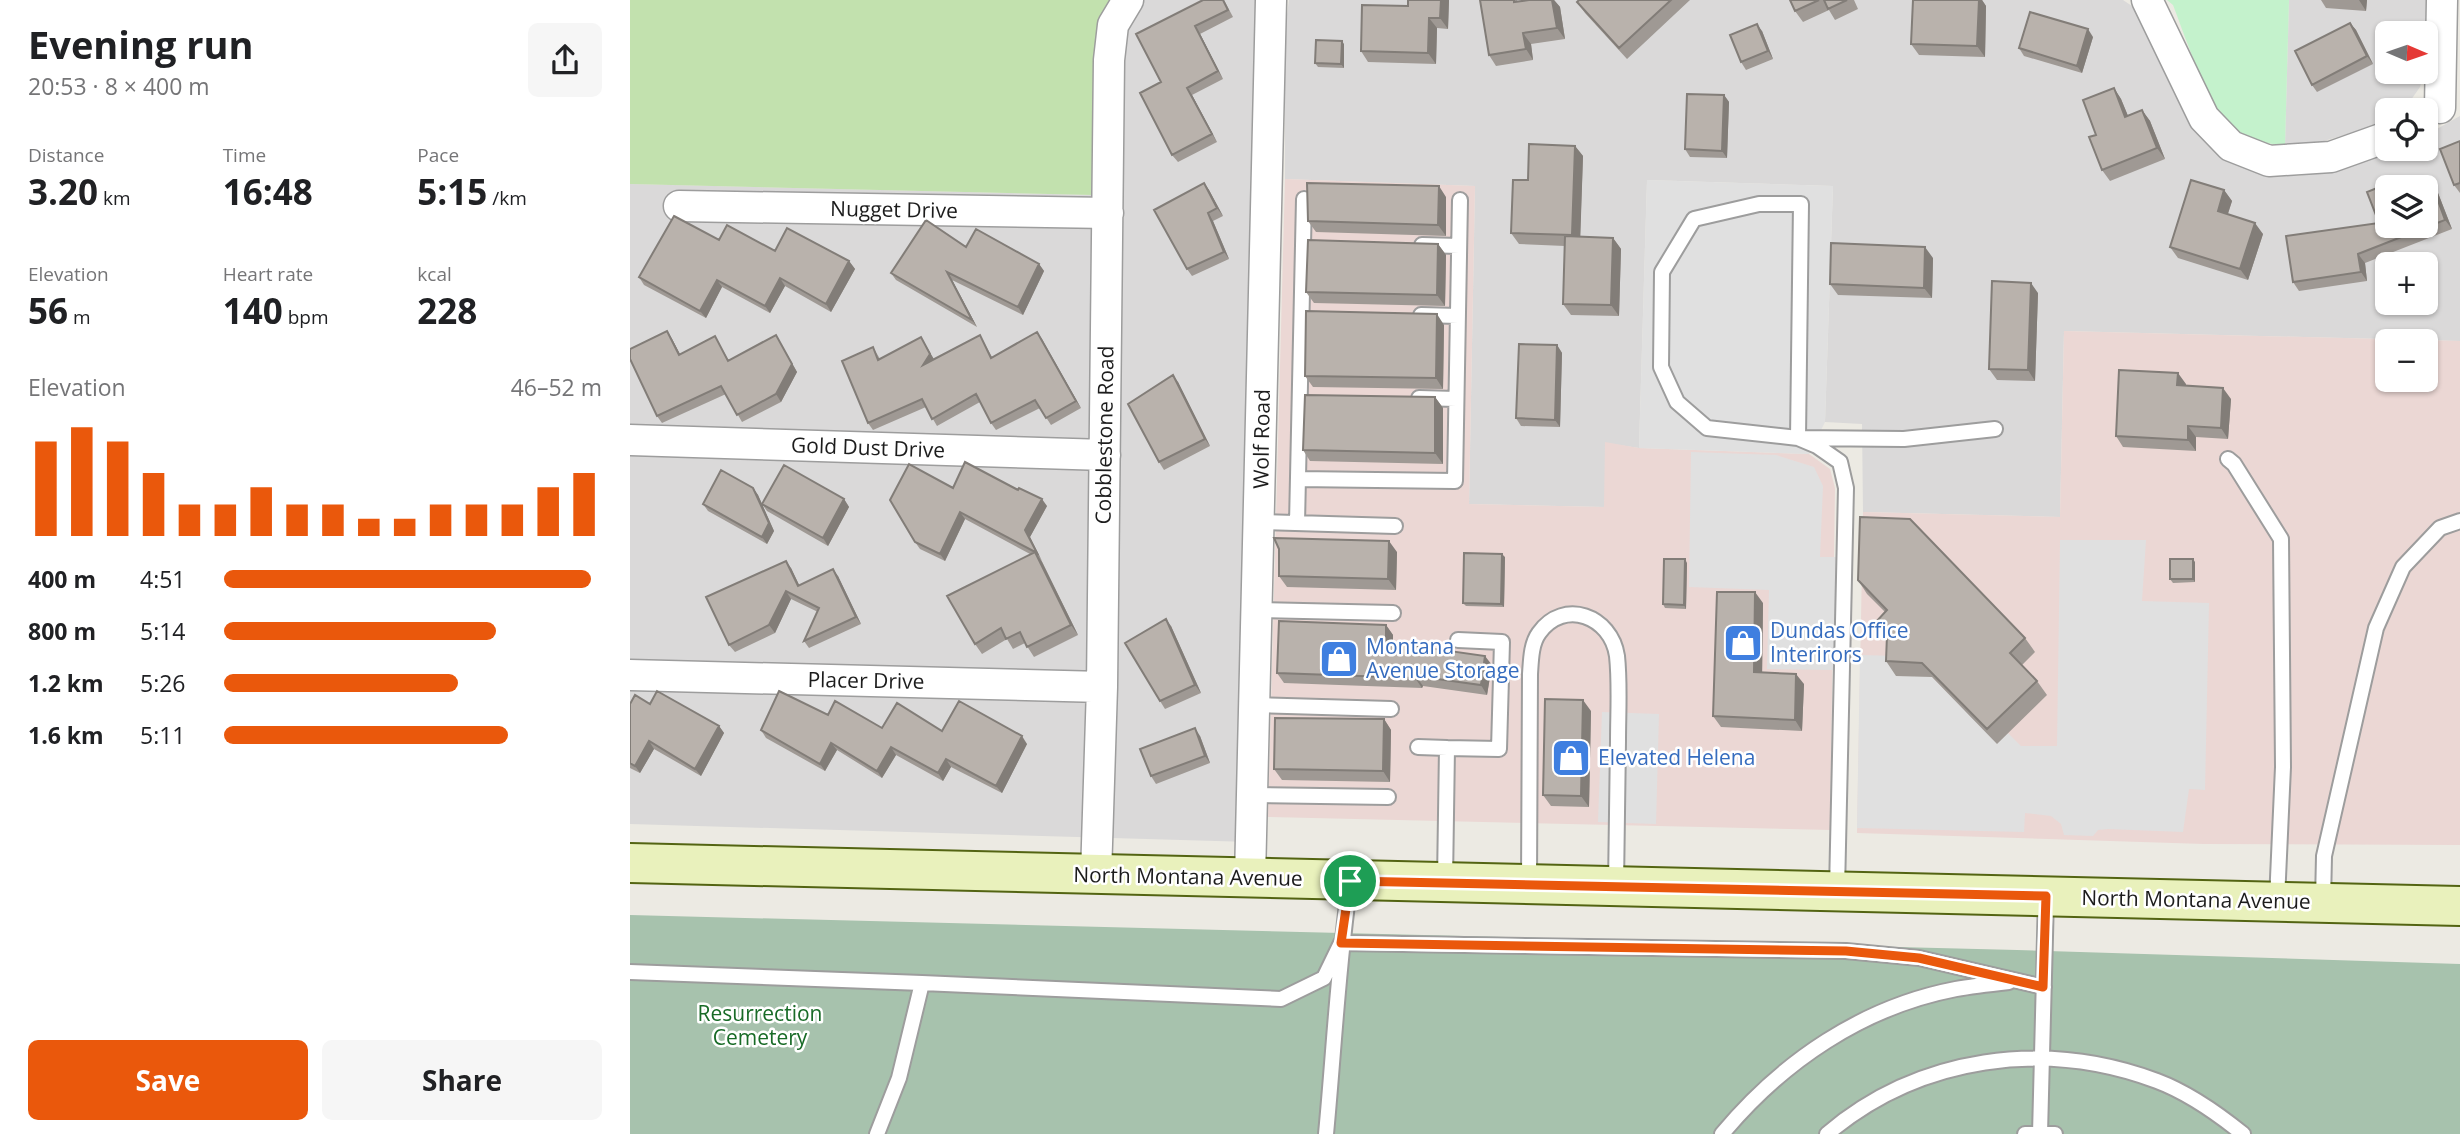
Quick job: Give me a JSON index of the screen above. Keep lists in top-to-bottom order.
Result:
{
  "streets": {
    "main road": ["North Montana Avenue"],
    "street": [
      "Nugget Drive",
      "Cobblestone Road",
      "Wolf Road",
      "Gold Dust Drive",
      "Placer Drive"
    ]
  },
  "crossings": [
    ["Nugget Drive", "Cobblestone Road"],
    ["Cobblestone Road", "Gold Dust Drive"],
    ["Cobblestone Road", "Placer Drive"],
    ["Cobblestone Road", "North Montana Avenue"],
    ["Wolf Road", "North Montana Avenue"]
  ],
  "parks": ["Resurrection Cemetery"],
  "places": {
    "shop": ["Dundas Office Interirors", "Montana Avenue Storage", "Elevated Helena"]
  },
  "north": "right",
  "page": {
    "heading": ["Evening run", "20:53 · 8 × 400 m"],
    "map_buttons": ["+", "−"],
    "stats": [
      ["Distance", "3.20 km"],
      ["Time", "16:48"],
      ["Pace", "5:15 /km"],
      ["Elevation", "56 m"],
      ["Heart rate", "140 bpm"],
      ["kcal", "228"]
    ],
    "chart": ["Elevation", "46–52 m"],
    "list": [
      {
        "name": "400 m",
        "note": "4:51"
      },
      {
        "name": "800 m",
        "note": "5:14"
      },
      {
        "name": "1.2 km",
        "note": "5:26"
      },
      {
        "name": "1.6 km",
        "note": "5:11"
      }
    ],
    "buttons": ["Save", "Share"]
  }
}
